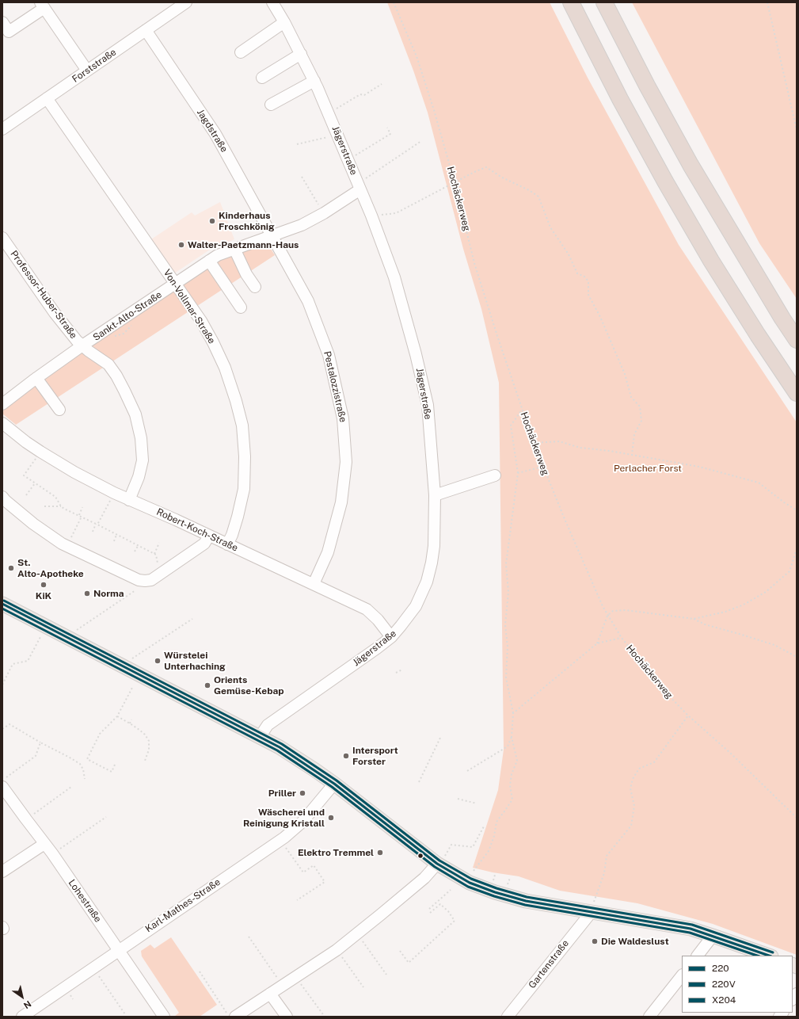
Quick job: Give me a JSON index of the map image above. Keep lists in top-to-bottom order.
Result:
{
  "streets": {
    "street": [
      "Forststraße",
      "Jagdstraße",
      "Jägerstraße",
      "Professor-Huber-Straße",
      "Von-Vollmar-Straße",
      "Sankt-Alto-Straße",
      "Pestalozzistraße",
      "Robert-Koch-Straße",
      "Lohestraße",
      "Karl-Mathes-Straße",
      "Gartenstraße"
    ],
    "path": ["Hochäckerweg"]
  },
  "crossings": [
    ["Forststraße", "Jagdstraße"],
    ["Forststraße", "Von-Vollmar-Straße"],
    ["Jagdstraße", "Sankt-Alto-Straße"],
    ["Jagdstraße", "Pestalozzistraße"],
    ["Jägerstraße", "Sankt-Alto-Straße"],
    ["Jägerstraße", "Robert-Koch-Straße"],
    ["Professor-Huber-Straße", "Sankt-Alto-Straße"],
    ["Professor-Huber-Straße", "Robert-Koch-Straße"],
    ["Von-Vollmar-Straße", "Sankt-Alto-Straße"],
    ["Von-Vollmar-Straße", "Robert-Koch-Straße"],
    ["Sankt-Alto-Straße", "Pestalozzistraße"],
    ["Pestalozzistraße", "Robert-Koch-Straße"],
    ["Lohestraße", "Karl-Mathes-Straße"]
  ],
  "parks": ["Perlacher Forst"],
  "places": [
    "Kinderhaus Froschkönig",
    "Walter-Paetzmann-Haus",
    "St. Alto-Apotheke",
    "KiK",
    "Norma",
    "Würstelei Unterhaching",
    "Orients Gemüse-Kebap",
    "Intersport Forster",
    "Priller",
    "Wäscherei und Reinigung Kristall",
    "Elektro Tremmel",
    "Die Waldeslust"
  ],
  "lines": ["transit line X204", "transit line 220", "transit line 220V"],
  "legend": ["220", "220V", "X204"],
  "north": "bottom right"
}
